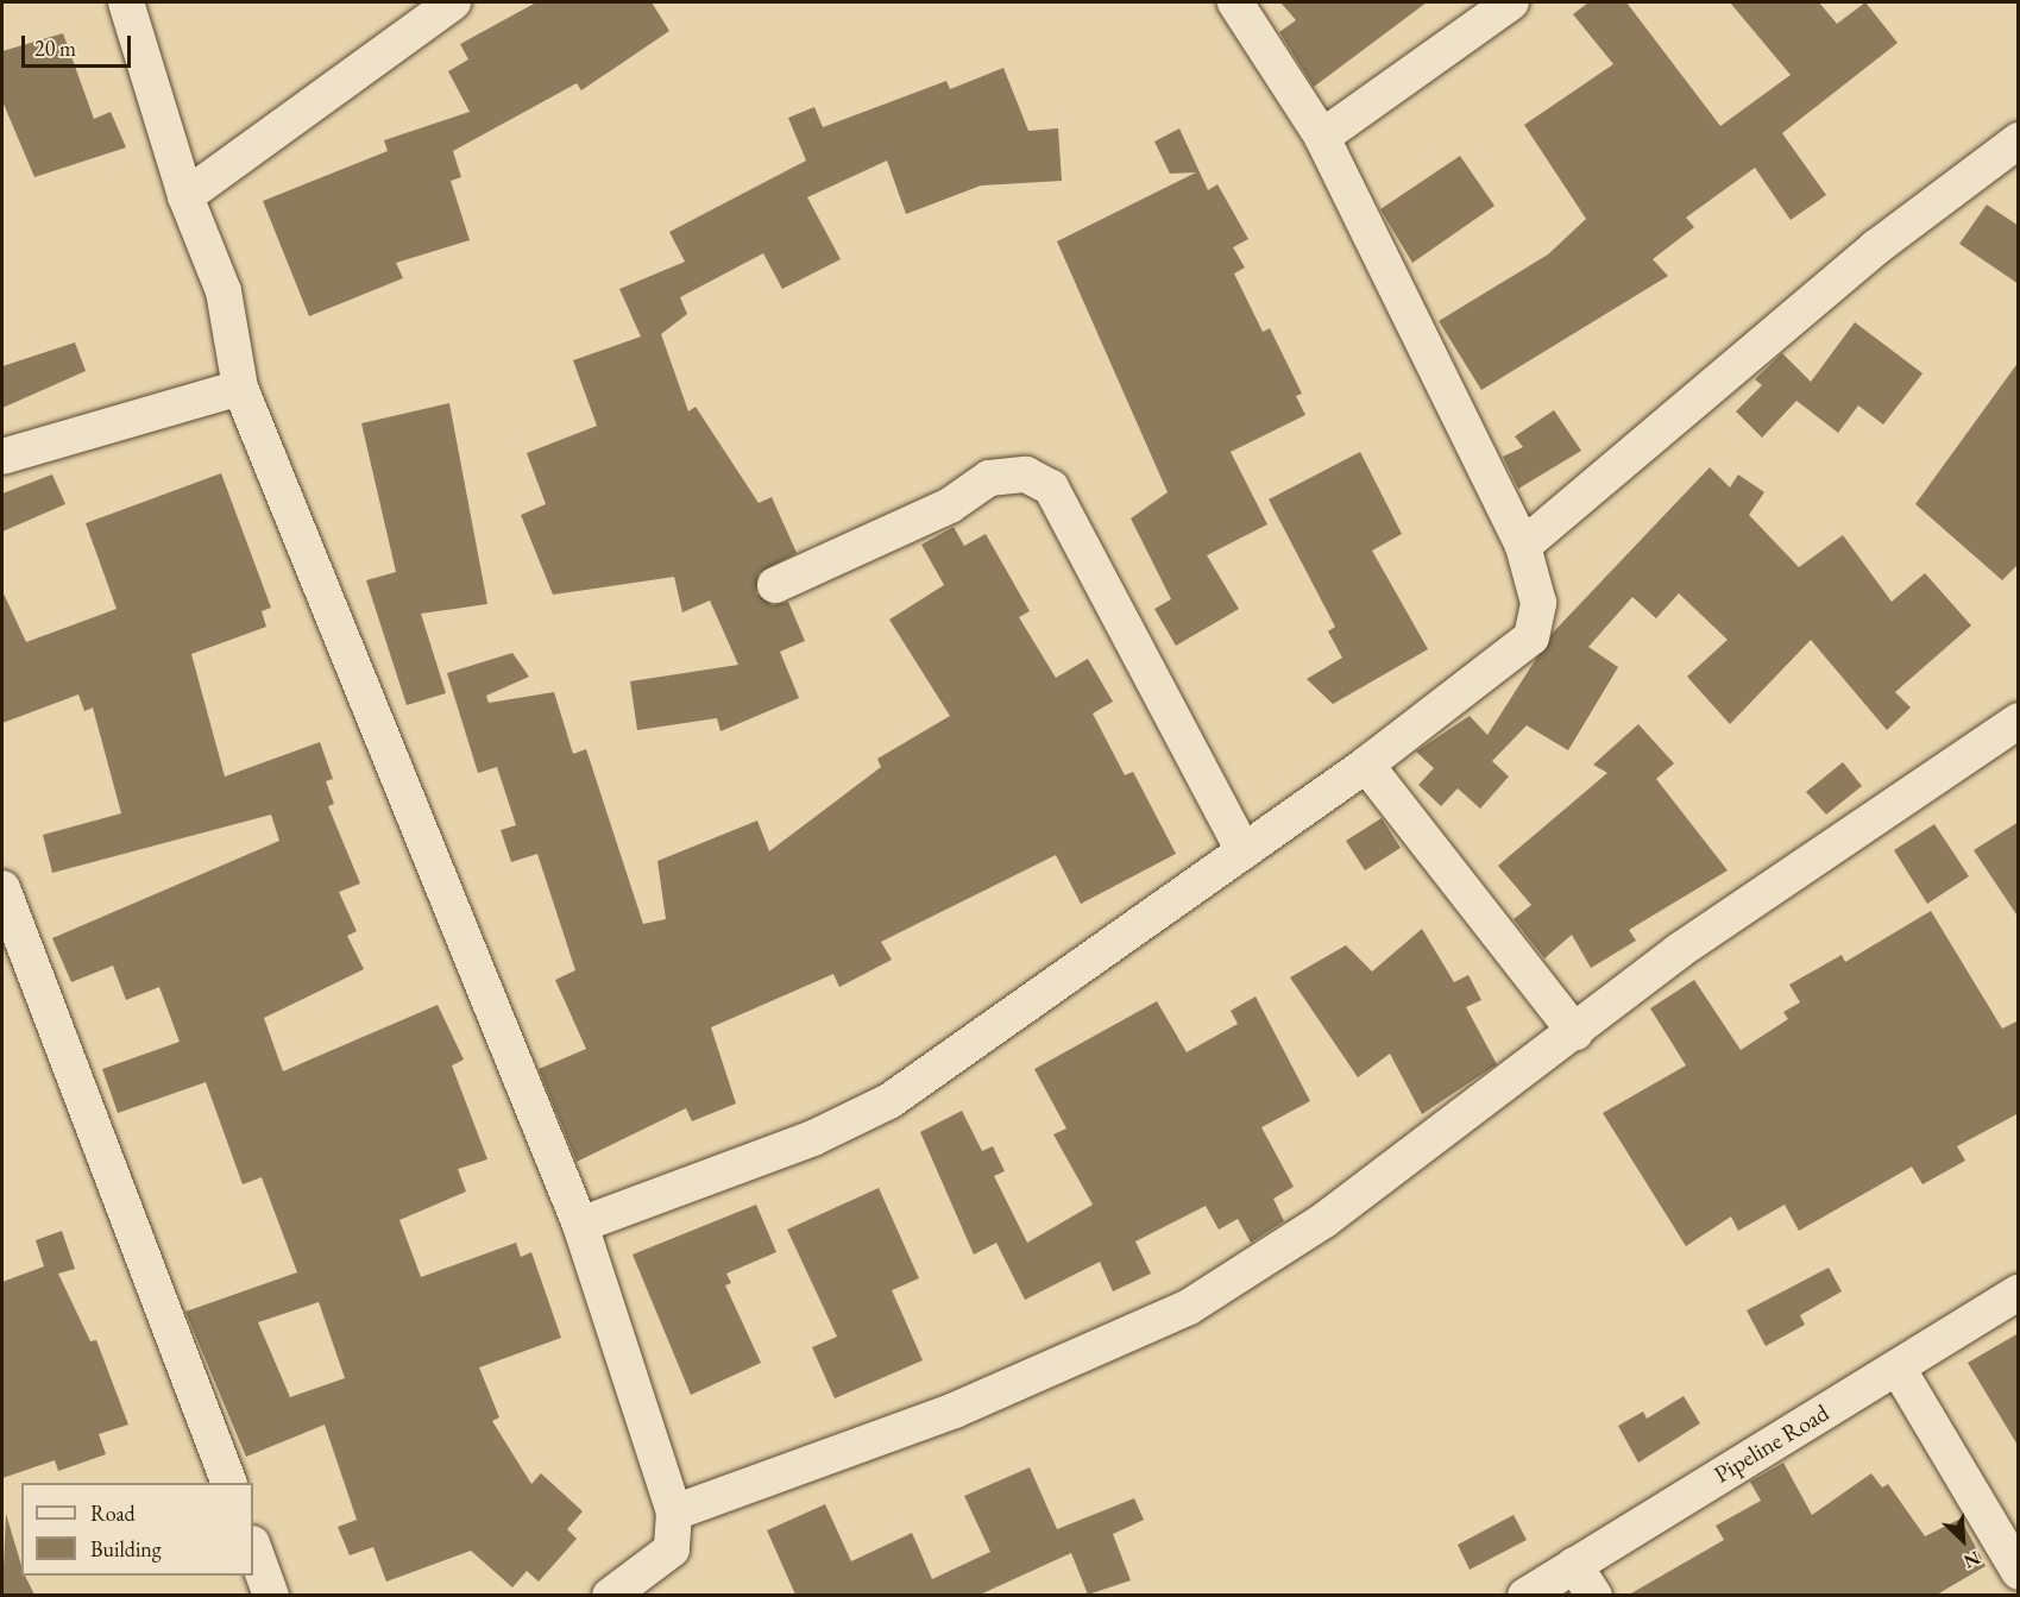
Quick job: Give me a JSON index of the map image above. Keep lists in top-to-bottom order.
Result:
{
  "streets": {
    "street": ["Pipeline Road"]
  },
  "legend": ["Road", "Building"],
  "scale_bar": "20 m",
  "north": "bottom right"
}
